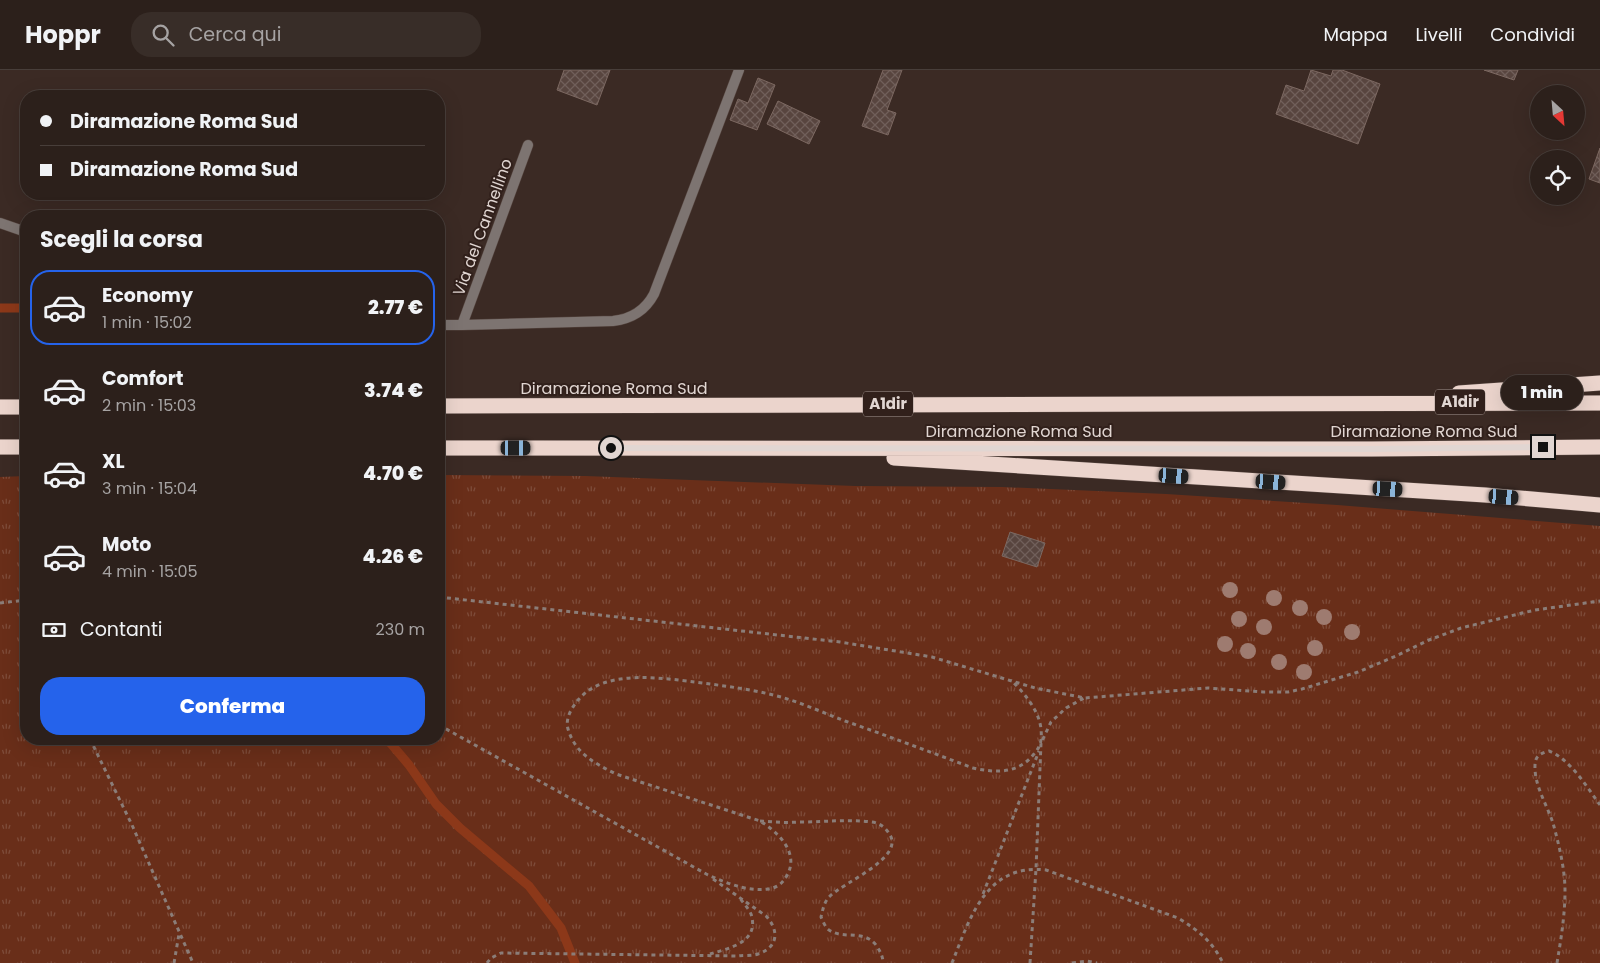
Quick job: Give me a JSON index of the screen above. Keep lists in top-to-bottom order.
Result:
{
  "streets": {
    "highway": ["Diramazione Roma Sud", "A1dir"],
    "street": ["Via del Cannellino"]
  },
  "north": "bottom right",
  "page": {
    "header": "Hoppr",
    "search": "Cerca qui",
    "nav": ["Mappa", "Livelli", "Condividi"],
    "banner": ["Diramazione Roma Sud", "Diramazione Roma Sud"],
    "heading": "Scegli la corsa",
    "list": [
      {
        "name": "Economy",
        "note": "1 min · 15:02",
        "value": "2.77 €"
      },
      {
        "name": "Comfort",
        "note": "2 min · 15:03",
        "value": "3.74 €"
      },
      {
        "name": "XL",
        "note": "3 min · 15:04",
        "value": "4.70 €"
      },
      {
        "name": "Moto",
        "note": "4 min · 15:05",
        "value": "4.26 €"
      }
    ],
    "bubble": "1 min",
    "pay": ["Contanti", "230 m"],
    "buttons": "Conferma"
  }
}
